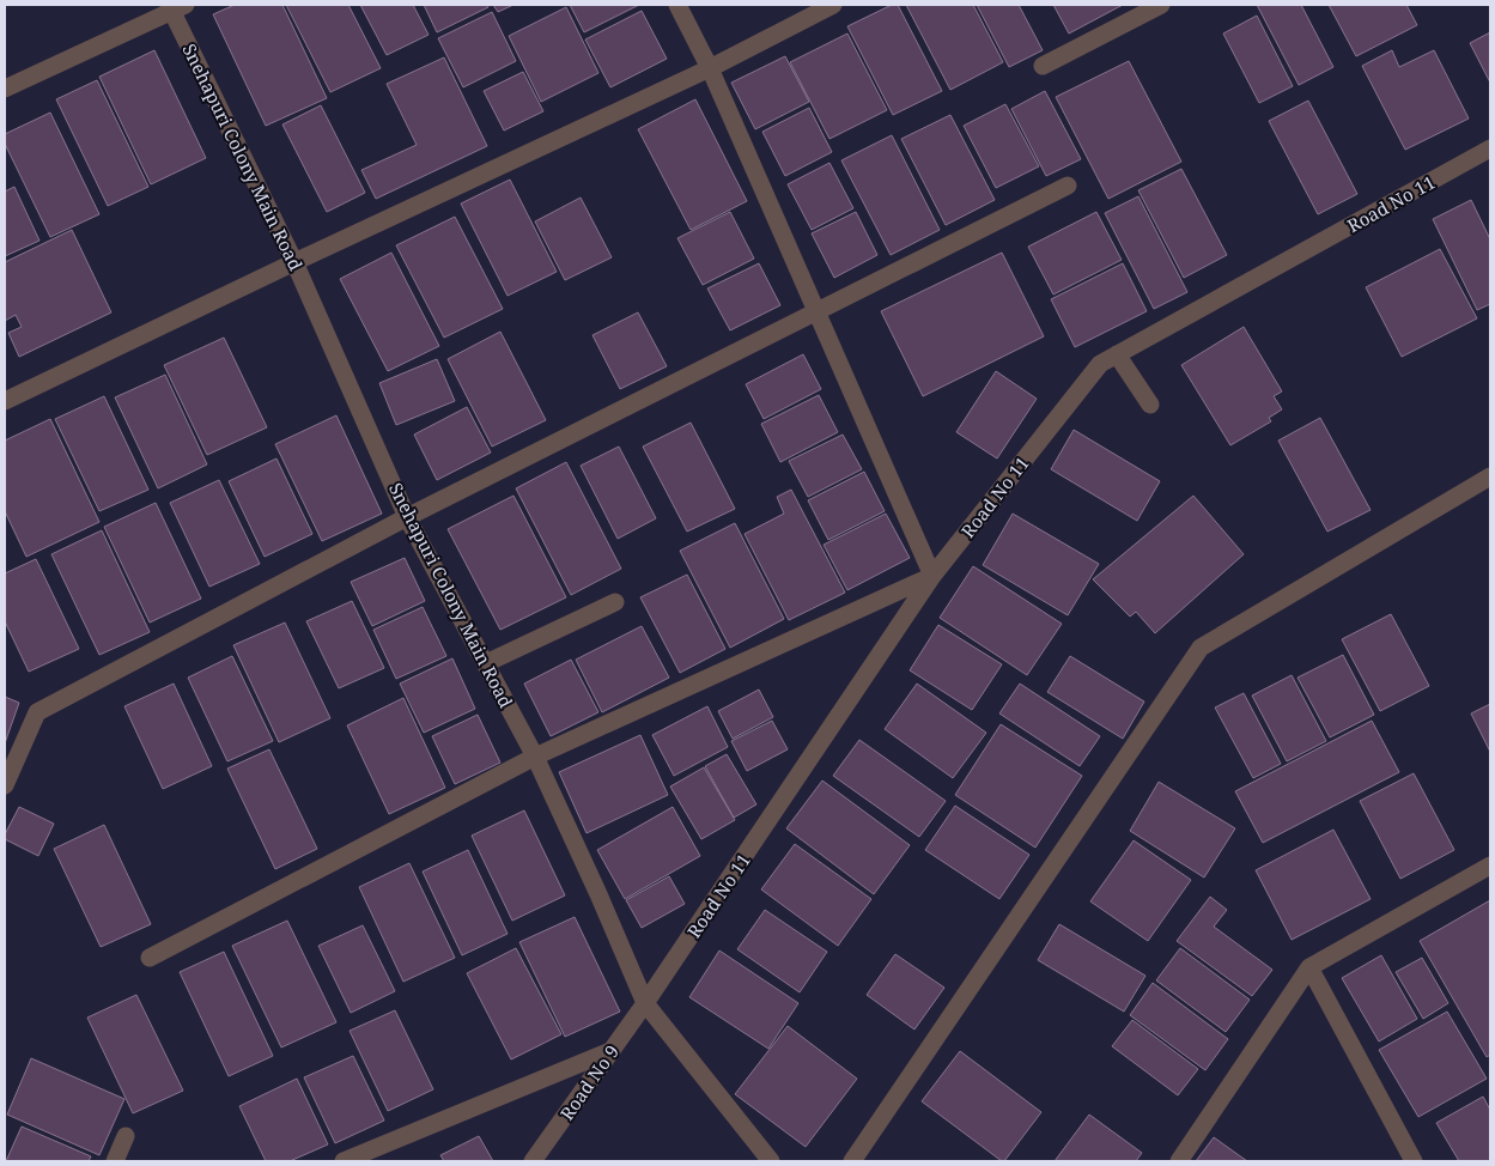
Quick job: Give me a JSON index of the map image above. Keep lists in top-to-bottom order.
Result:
{
  "streets": {
    "street": ["Snehapuri Colony Main Road", "Road No 11", "Road No 9"]
  },
  "crossings": [
    ["Snehapuri Colony Main Road", "Road No 11"],
    ["Snehapuri Colony Main Road", "Road No 9"],
    ["Road No 11", "Road No 9"]
  ]
}
